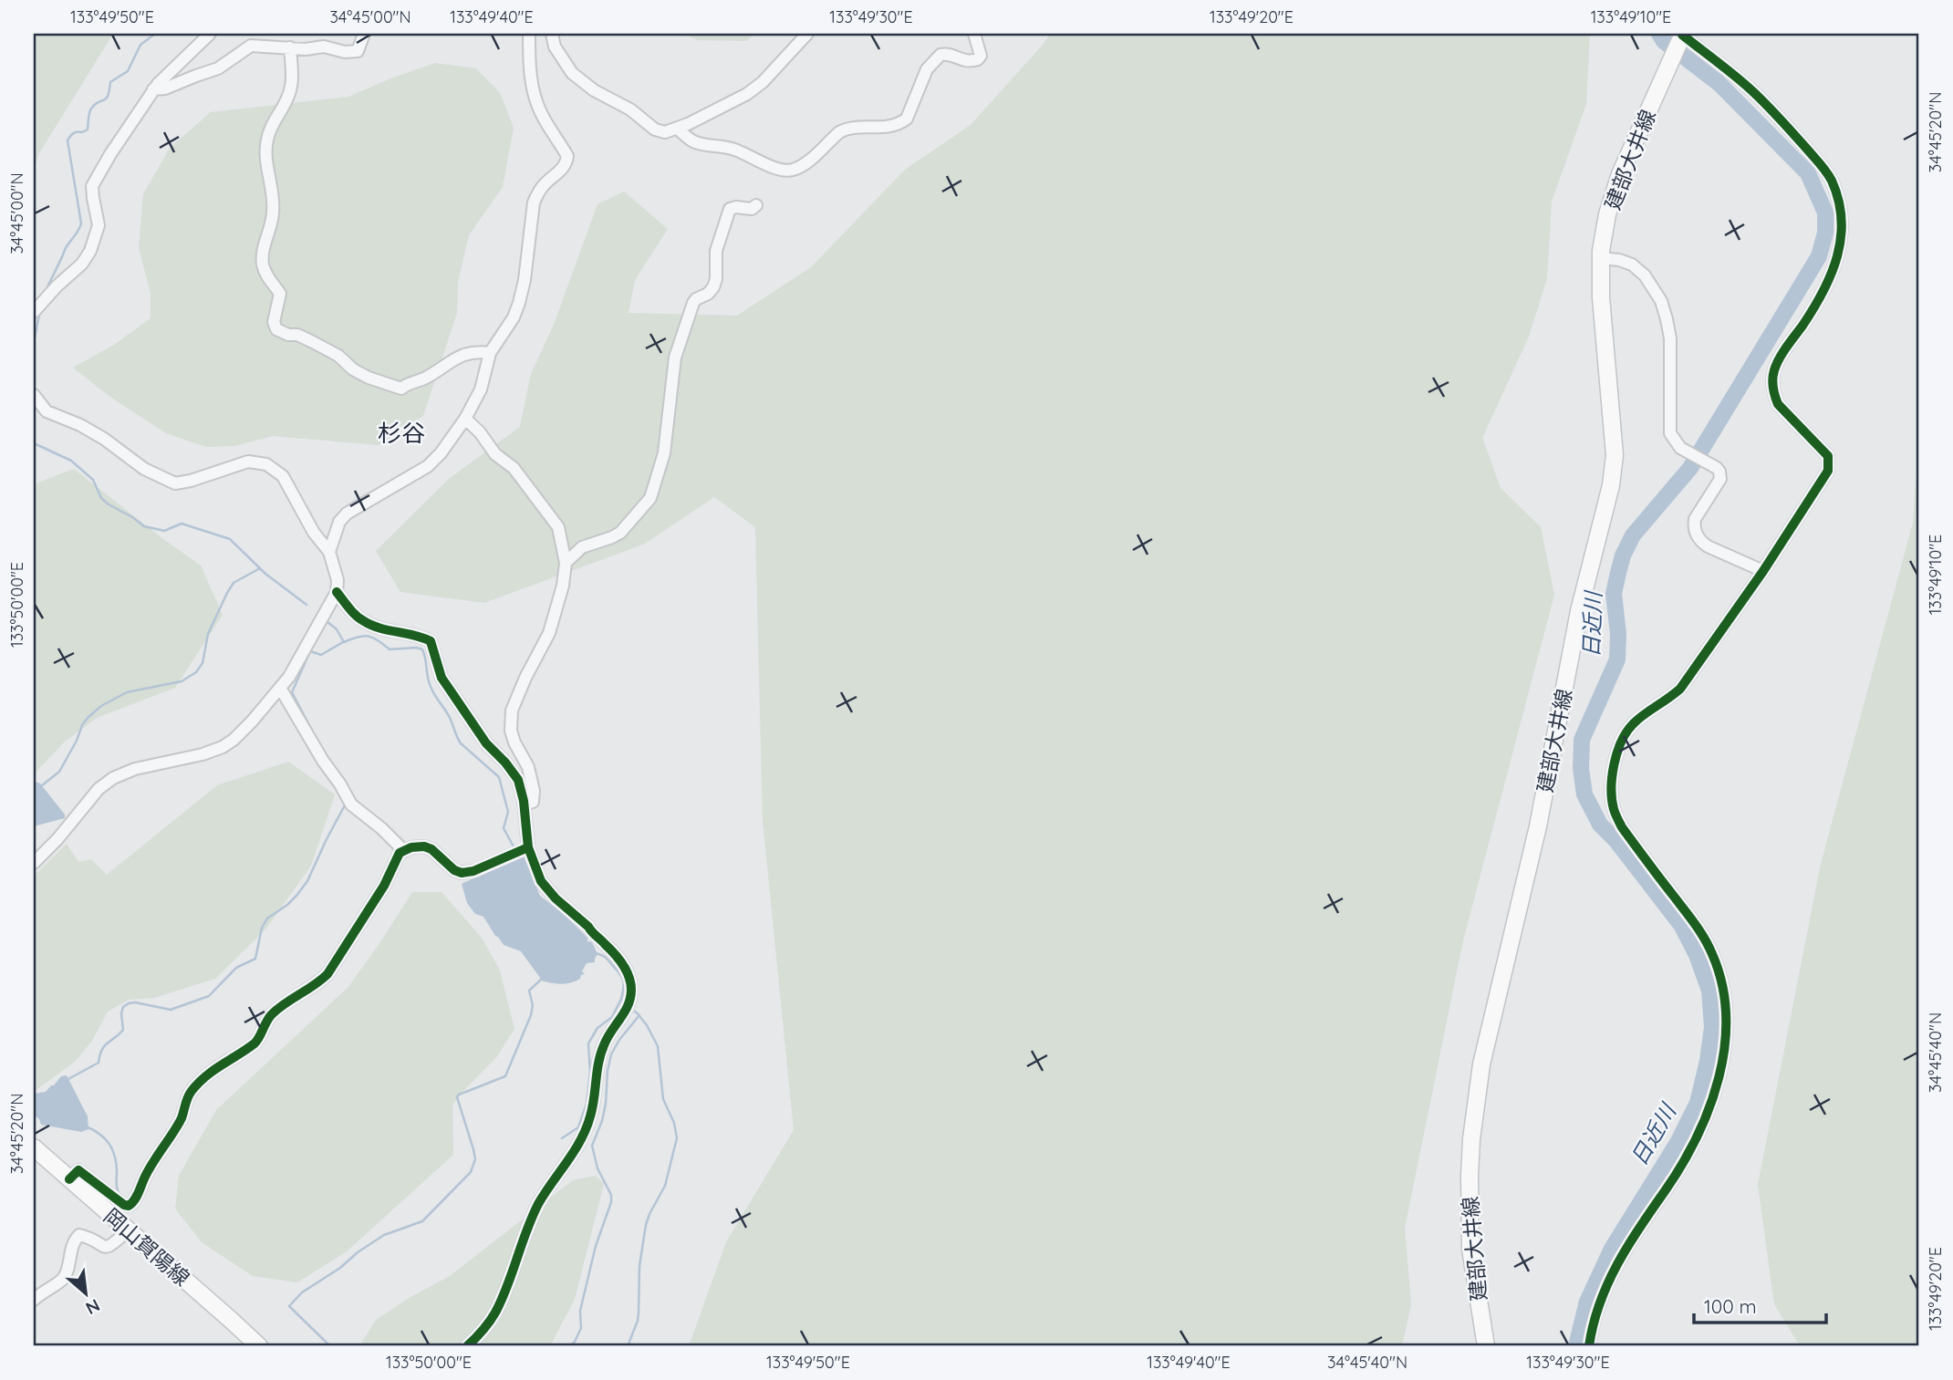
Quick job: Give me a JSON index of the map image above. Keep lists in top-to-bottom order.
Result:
{
  "streets": {
    "main road": ["建部大井線", "岡山賀陽線"]
  },
  "districts": ["杉谷"],
  "water": ["日近川"],
  "scale_bar": "100 m",
  "north": "bottom right",
  "coordinates": [
    "133°49'50\"E",
    "34°45'00\"N",
    "133°49'40\"E",
    "133°49'30\"E",
    "133°49'20\"E",
    "133°49'10\"E",
    "34°45'20\"N",
    "133°50'00\"E",
    "34°45'40\"N"
  ]
}
